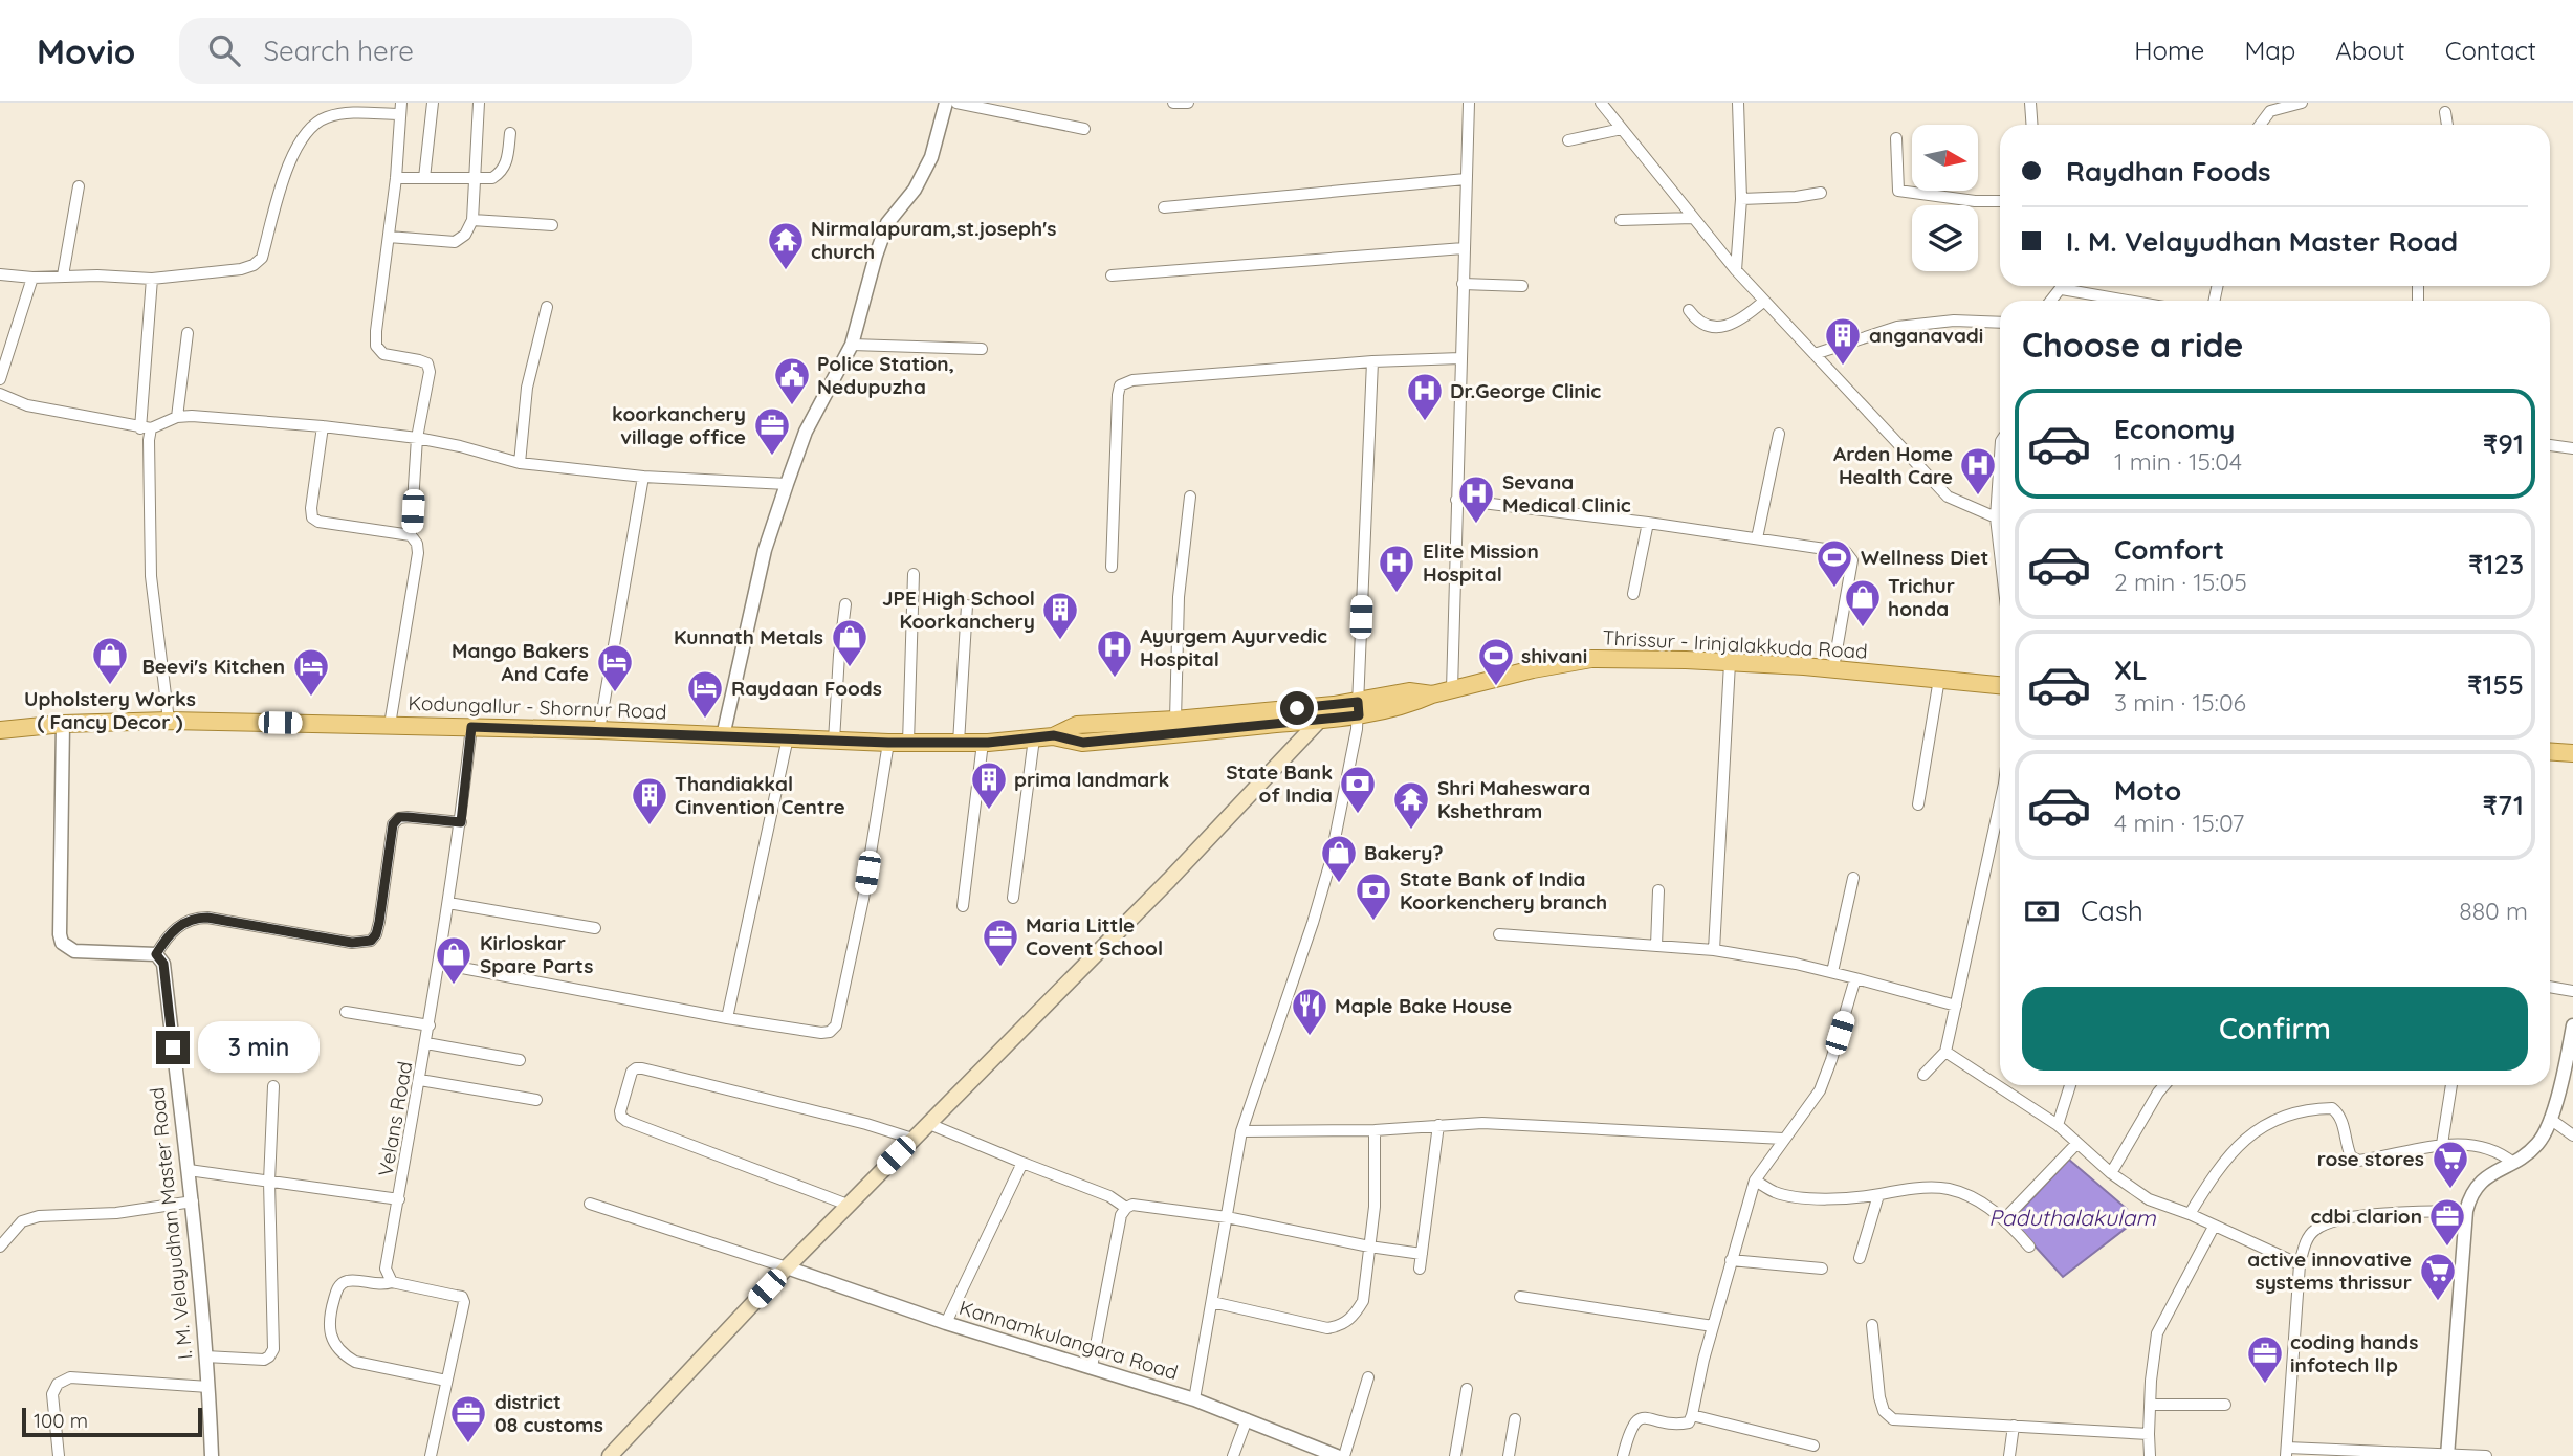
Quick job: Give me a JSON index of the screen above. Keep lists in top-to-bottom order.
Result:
{
  "streets": {
    "main road": ["Thrissur - Irinjalakkuda Road", "Kodungallur - Shornur Road"],
    "street": ["Velans Road", "I. M. Velayudhan Master Road", "Kannamkulangara Road"]
  },
  "crossings": [
    ["Thrissur - Irinjalakkuda Road", "Kodungallur - Shornur Road"],
    ["Kodungallur - Shornur Road", "Velans Road"]
  ],
  "water": ["Paduthalakulam"],
  "places": {
    "temple": ["Nirmalapuram,st.joseph's church", "Shri Maheswara Kshethram"],
    "building": [
      "anganavadi",
      "JPE High School Koorkanchery",
      "prima landmark",
      "Thandiakkal Cinvention Centre"
    ],
    "public building": ["Police Station, Nedupuzha"],
    "hospital": [
      "Dr.George Clinic",
      "Arden Home Health Care",
      "Sevana Medical Clinic",
      "Elite Mission Hospital",
      "Ayurgem Ayurvedic Hospital"
    ],
    "office": [
      "koorkanchery village office",
      "Maria Little Covent School",
      "cdbi clarion",
      "coding hands infotech llp",
      "district 08 customs"
    ],
    "sports": ["Wellness Diet", "shivani"],
    "shop": [
      "Trichur honda",
      "Kunnath Metals",
      "Upholstery Works ( Fancy Decor )",
      "Bakery?",
      "Kirloskar Spare Parts"
    ],
    "hotel": ["Mango Bakers And Cafe", "Beevi's Kitchen", "Raydaan Foods"],
    "bank": ["State Bank of India", "State Bank of India Koorkenchery branch"],
    "restaurant": ["Maple Bake House"],
    "supermarket": ["rose stores", "active innovative systems thrissur"]
  },
  "scale_bar": "100 m",
  "north": "right",
  "page": {
    "header": "Movio",
    "search": "Search here",
    "nav": [
      "Home",
      "Map",
      "About",
      "Contact"
    ],
    "banner": ["Raydhan Foods", "I. M. Velayudhan Master Road"],
    "heading": "Choose a ride",
    "list": [
      {
        "name": "Economy",
        "note": "1 min · 15:04",
        "value": "₹91"
      },
      {
        "name": "Comfort",
        "note": "2 min · 15:05",
        "value": "₹123"
      },
      {
        "name": "XL",
        "note": "3 min · 15:06",
        "value": "₹155"
      },
      {
        "name": "Moto",
        "note": "4 min · 15:07",
        "value": "₹71"
      }
    ],
    "pay": ["Cash", "880 m"],
    "buttons": "Confirm",
    "bubble": "3 min",
    "scale": "100 m"
  }
}
